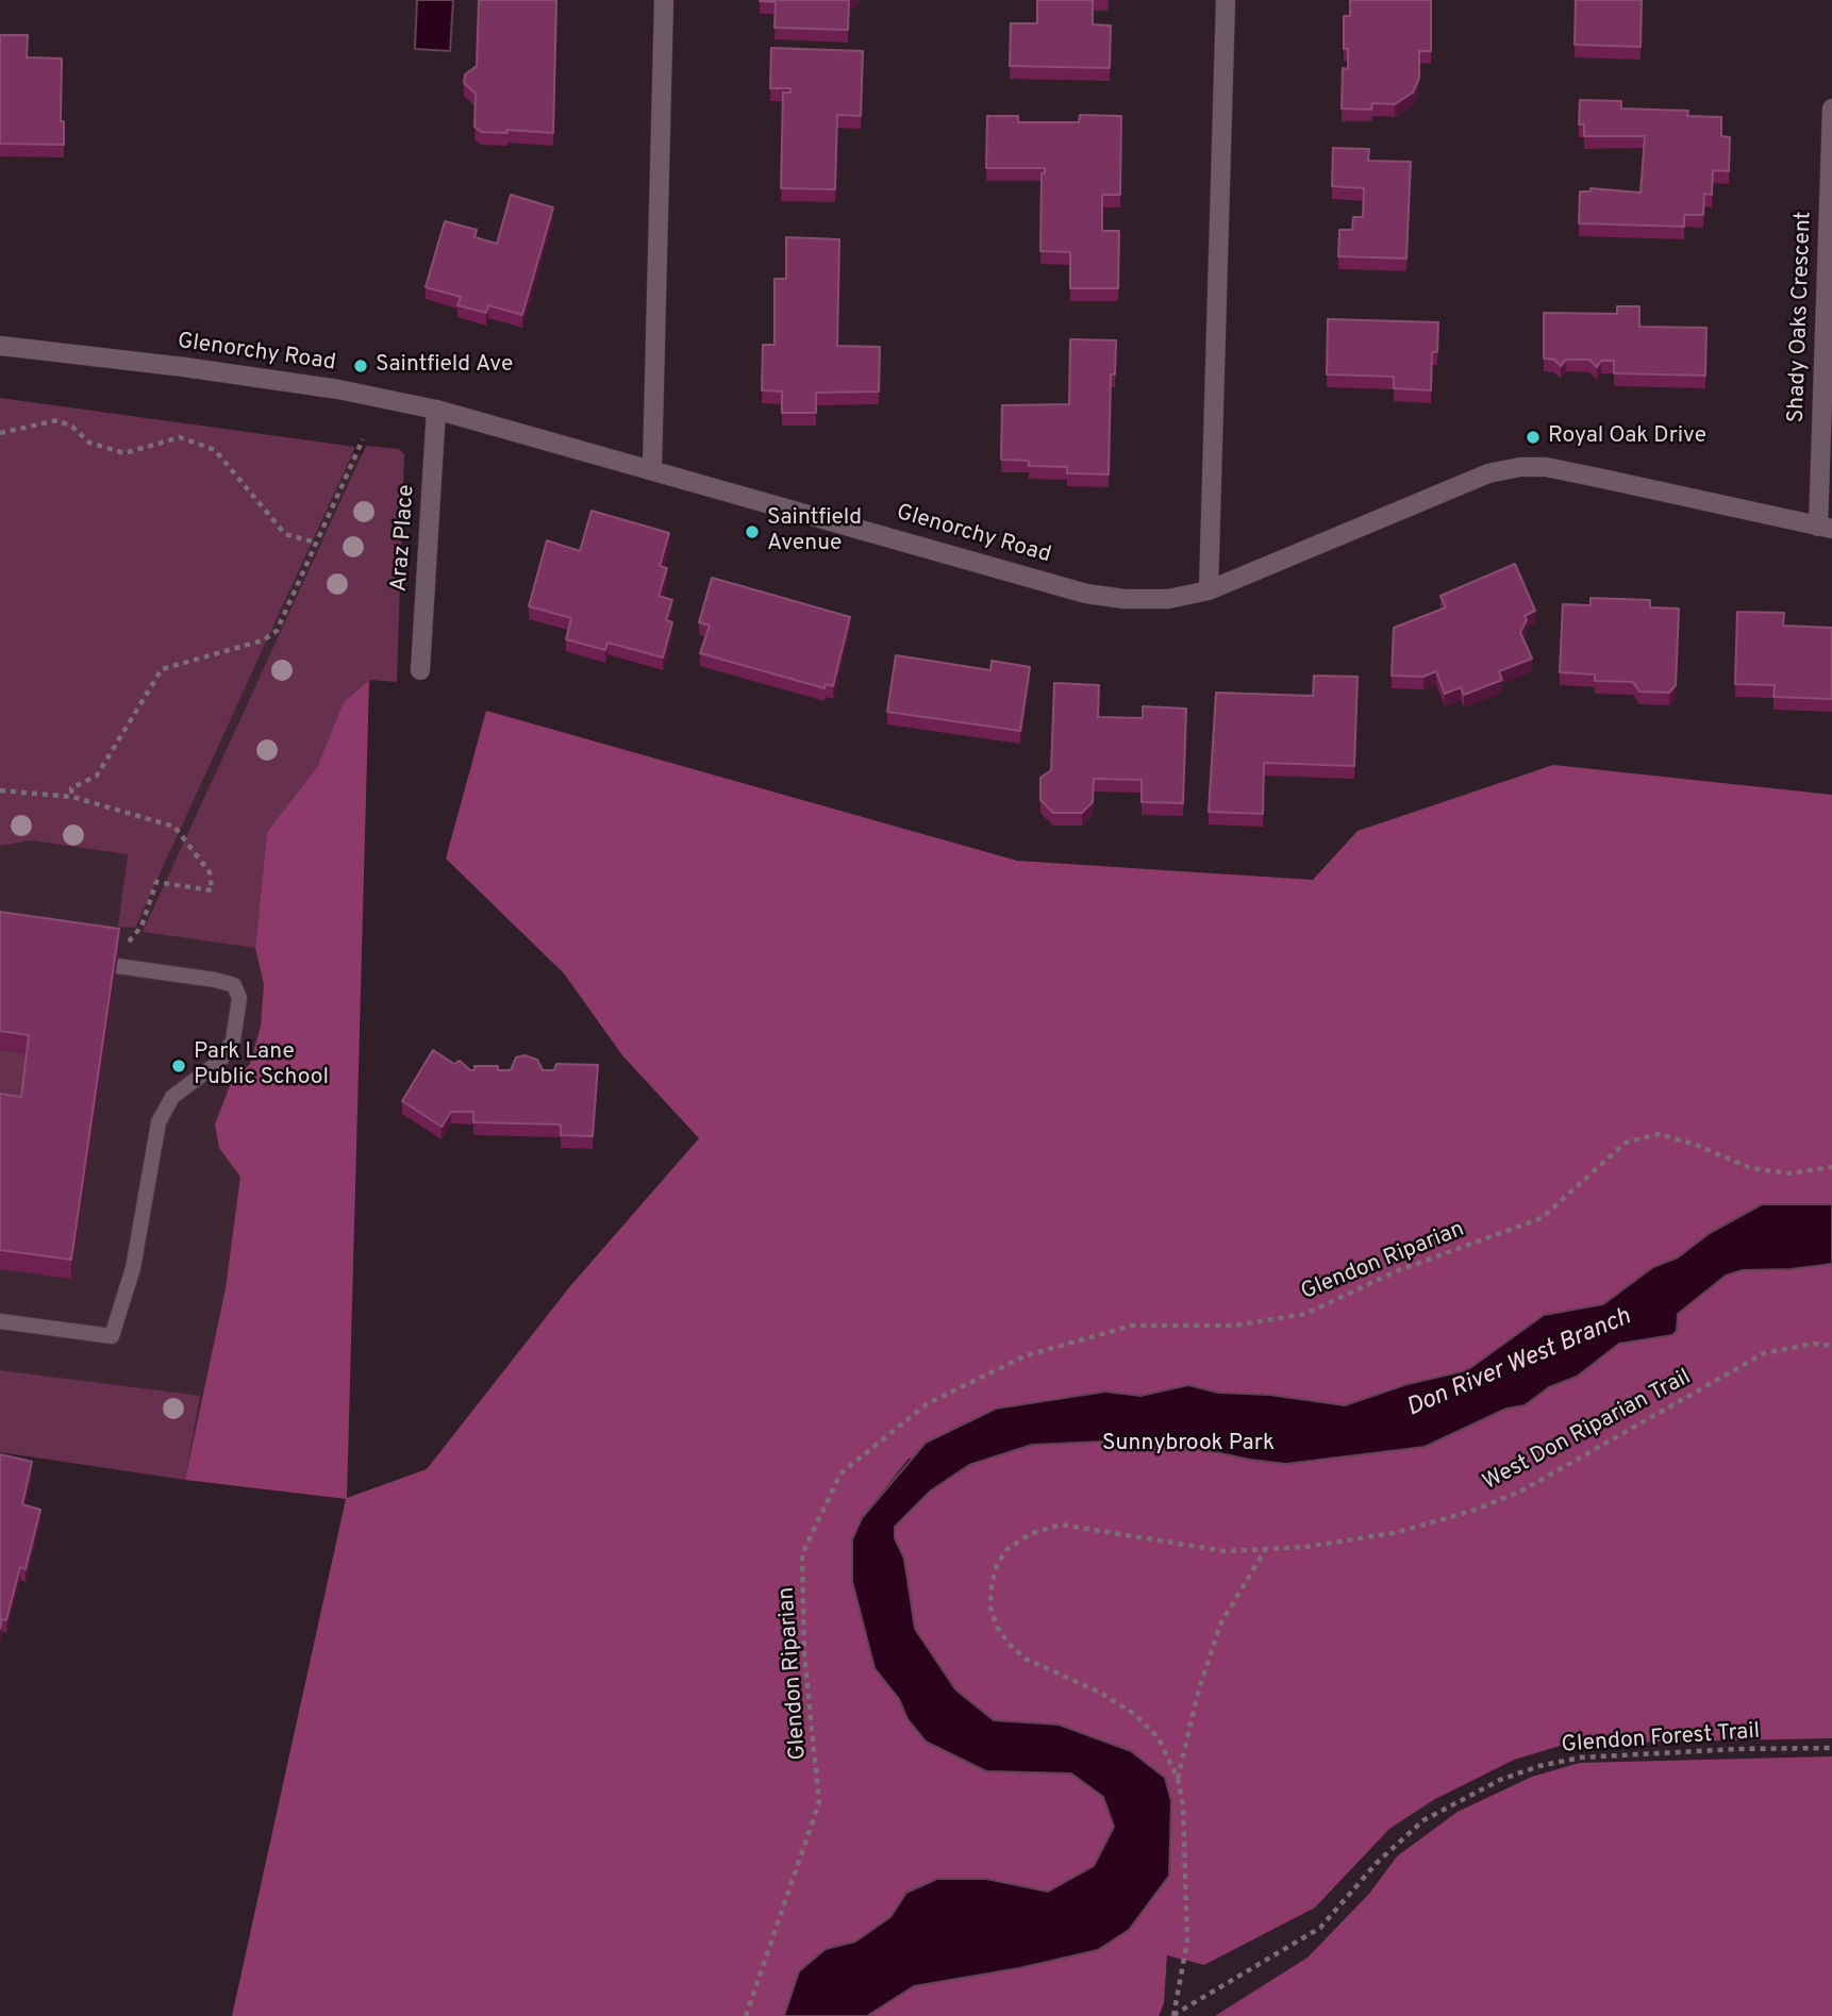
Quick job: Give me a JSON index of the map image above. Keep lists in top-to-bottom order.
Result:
{
  "streets": {
    "street": ["Shady Oaks Crescent", "Glenorchy Road", "Araz Place"],
    "path": ["Glendon Riparian", "West Don Riparian Trail", "Glendon Forest Trail"]
  },
  "crossings": [
    ["Shady Oaks Crescent", "Glenorchy Road"],
    ["Glenorchy Road", "Araz Place"],
    ["West Don Riparian Trail", "Glendon Forest Trail"]
  ],
  "water": ["Don River West Branch"],
  "parks": ["Sunnybrook Park"],
  "places": [
    "Saintfield Ave",
    "Royal Oak Drive",
    "Saintfield Avenue",
    "Park Lane Public School"
  ]
}
